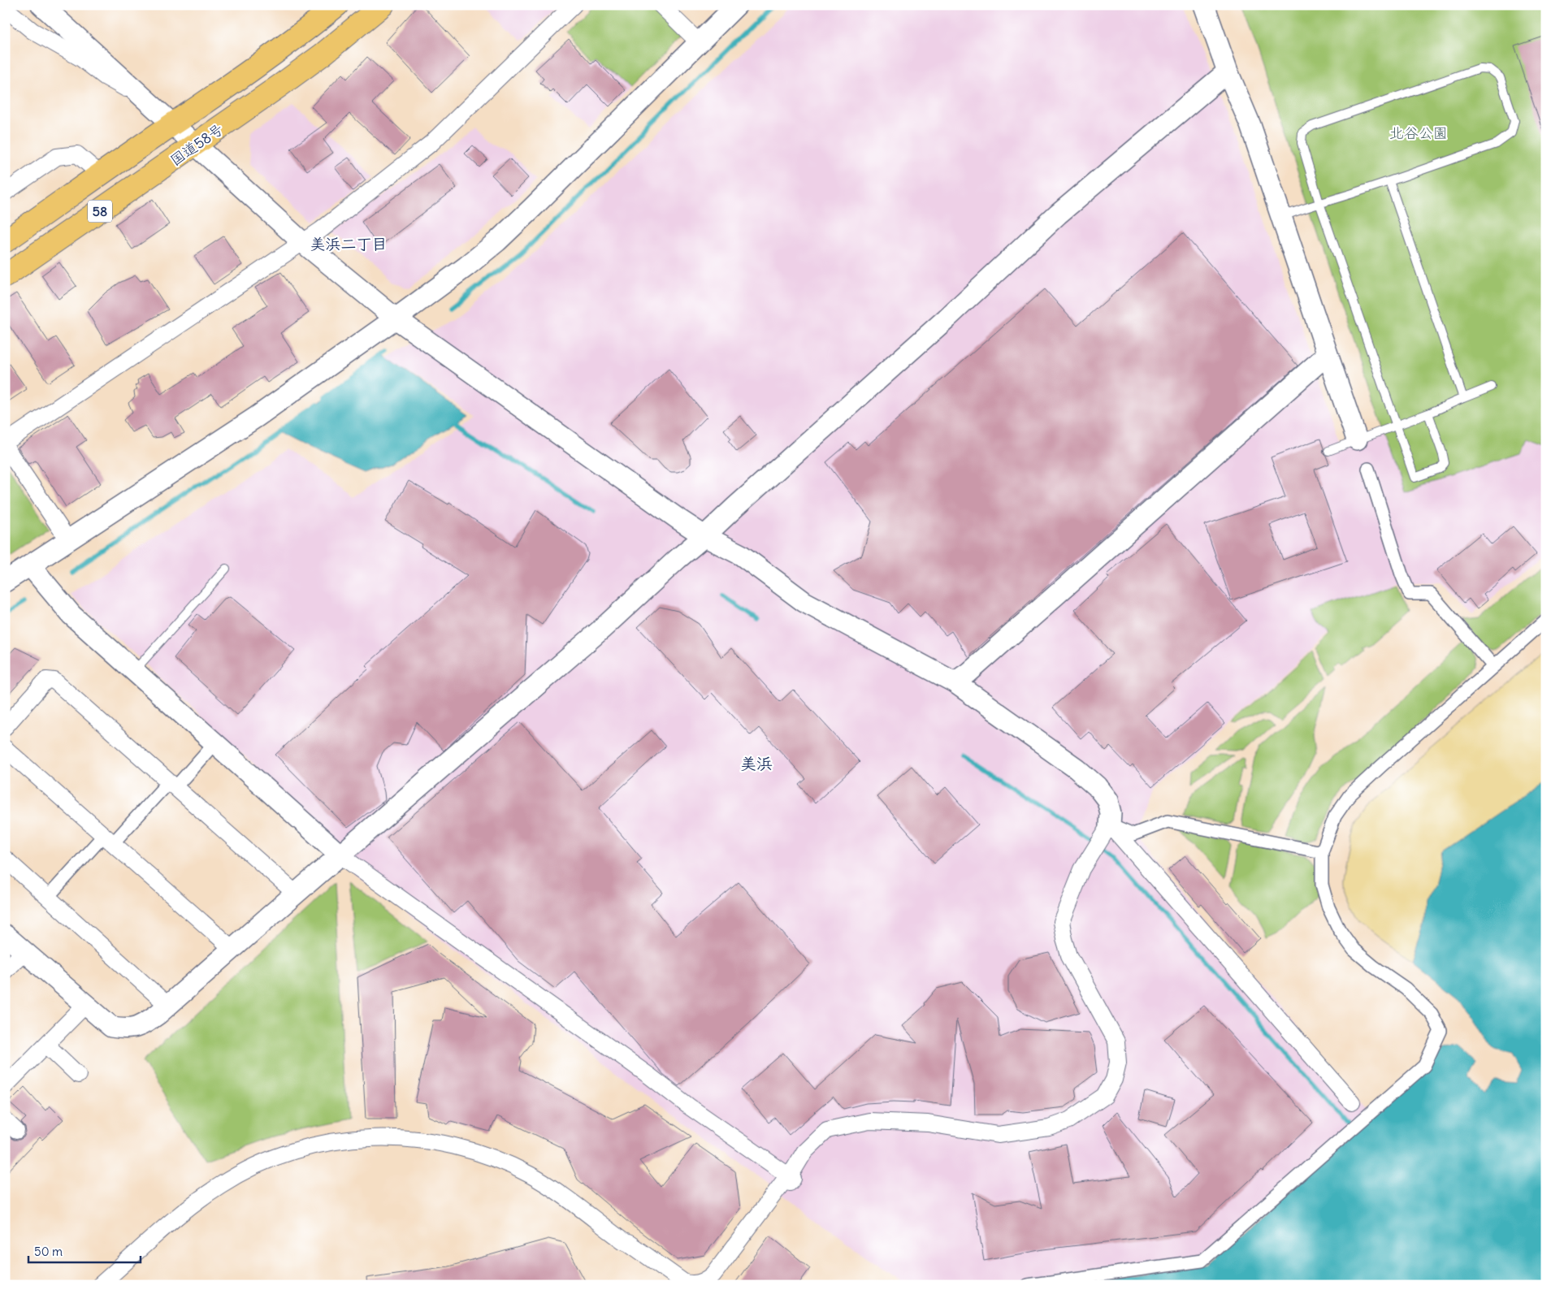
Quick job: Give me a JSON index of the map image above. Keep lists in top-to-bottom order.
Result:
{
  "streets": {
    "highway": ["国道58号", "58"]
  },
  "districts": ["美浜二丁目", "美浜"],
  "parks": ["北谷公園"],
  "scale_bar": "50 m"
}
